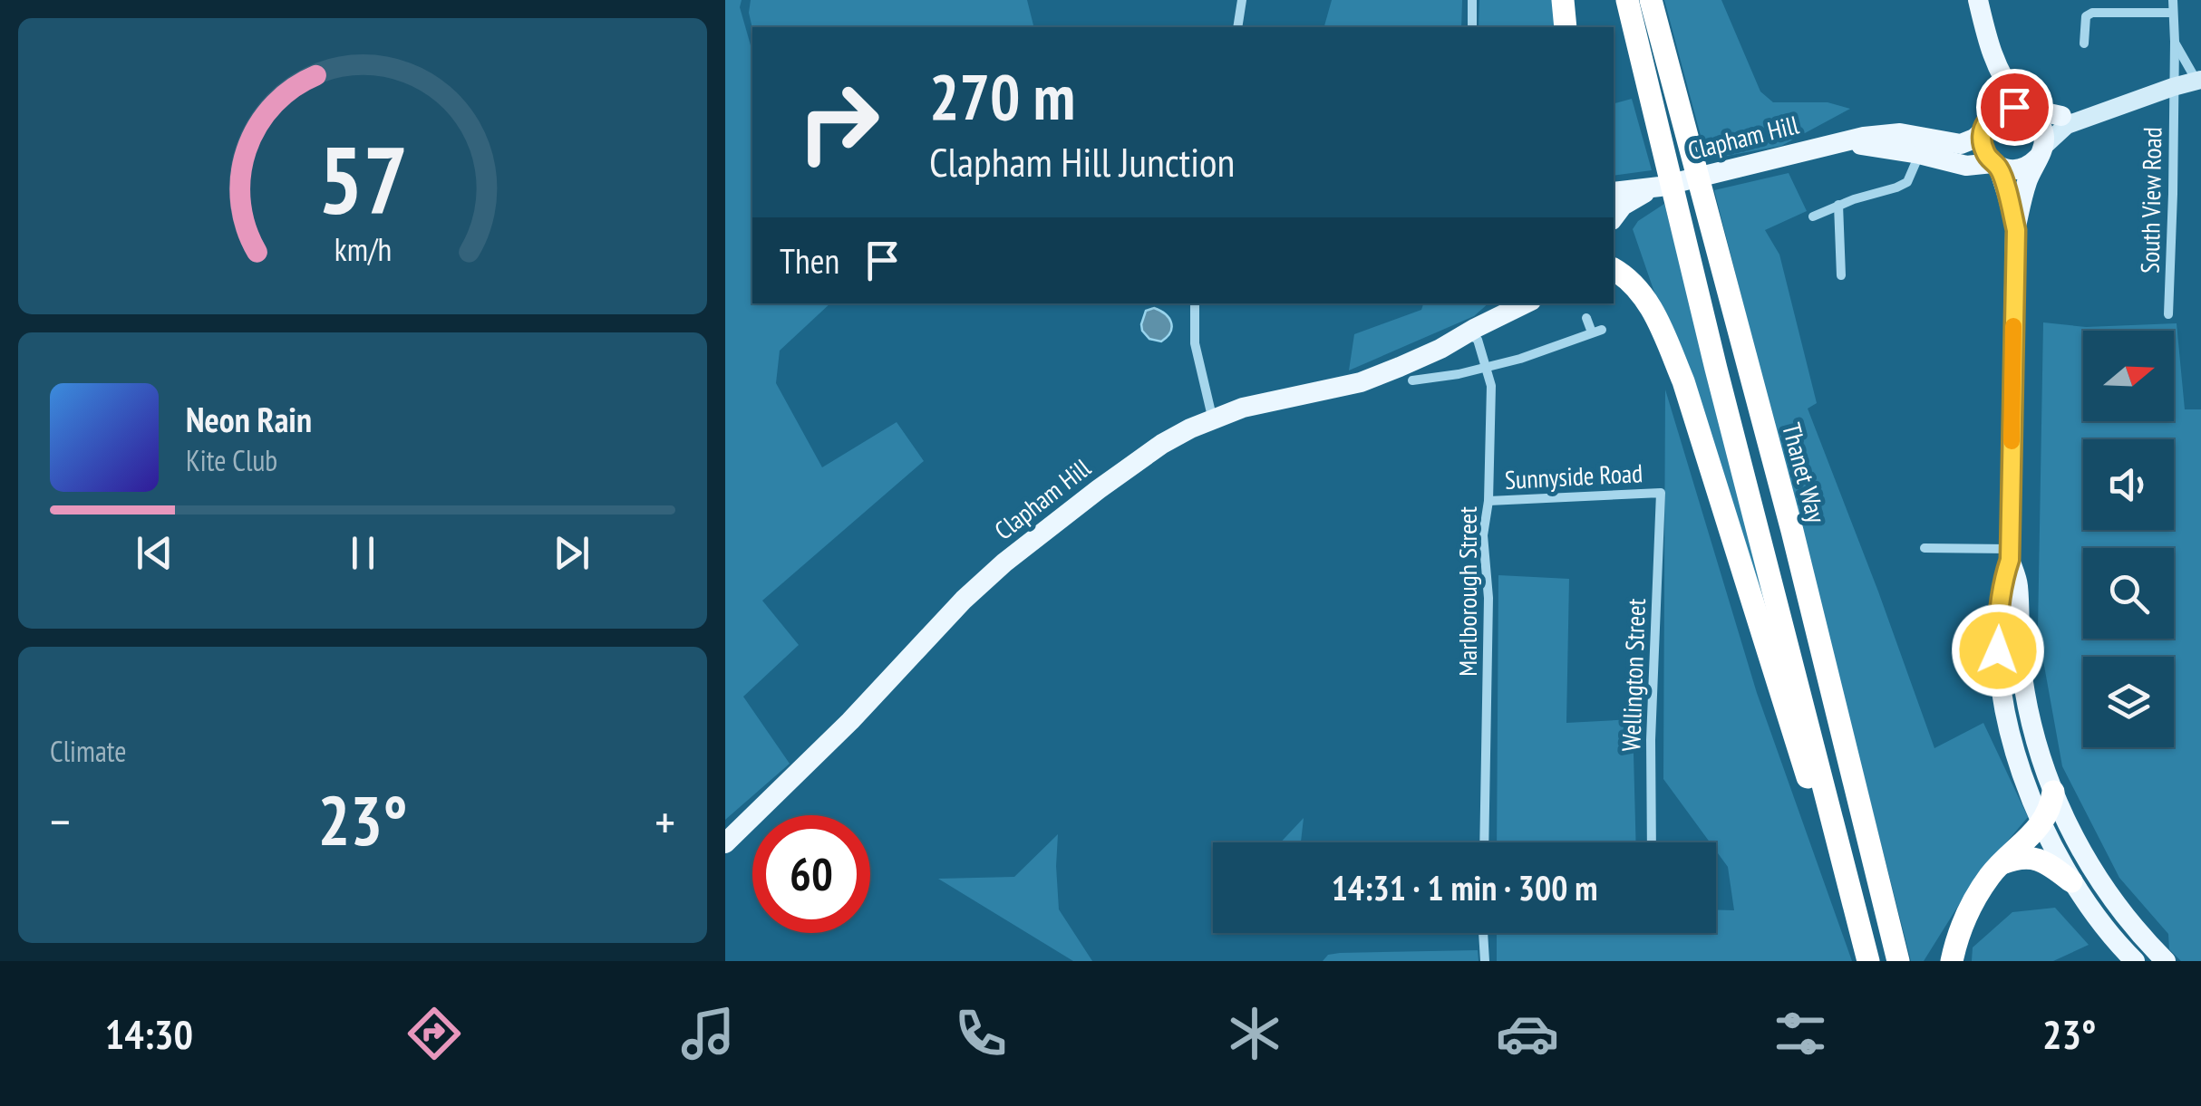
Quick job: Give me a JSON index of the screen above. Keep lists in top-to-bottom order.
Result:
{
  "streets": {
    "highway": ["Thanet Way"],
    "main road": ["Clapham Hill"],
    "street": [
      "South View Road",
      "Sunnyside Road",
      "Marlborough Street",
      "Wellington Street"
    ]
  },
  "crossings": [
    ["Clapham Hill", "Marlborough Street"],
    ["Sunnyside Road", "Marlborough Street"],
    ["Sunnyside Road", "Wellington Street"]
  ],
  "north": "right",
  "page": {
    "turn": ["270 m", "Clapham Hill Junction"],
    "then": "Then",
    "song": ["Neon Rain", "Kite Club"],
    "tile": "Climate",
    "heat": ["−", "23°", "+"],
    "limit": "60",
    "trip": "14:31 · 1 min · 300 m",
    "tabs": ["14:30", "23°"],
    "gauge": ["57", "km/h"]
  }
}
